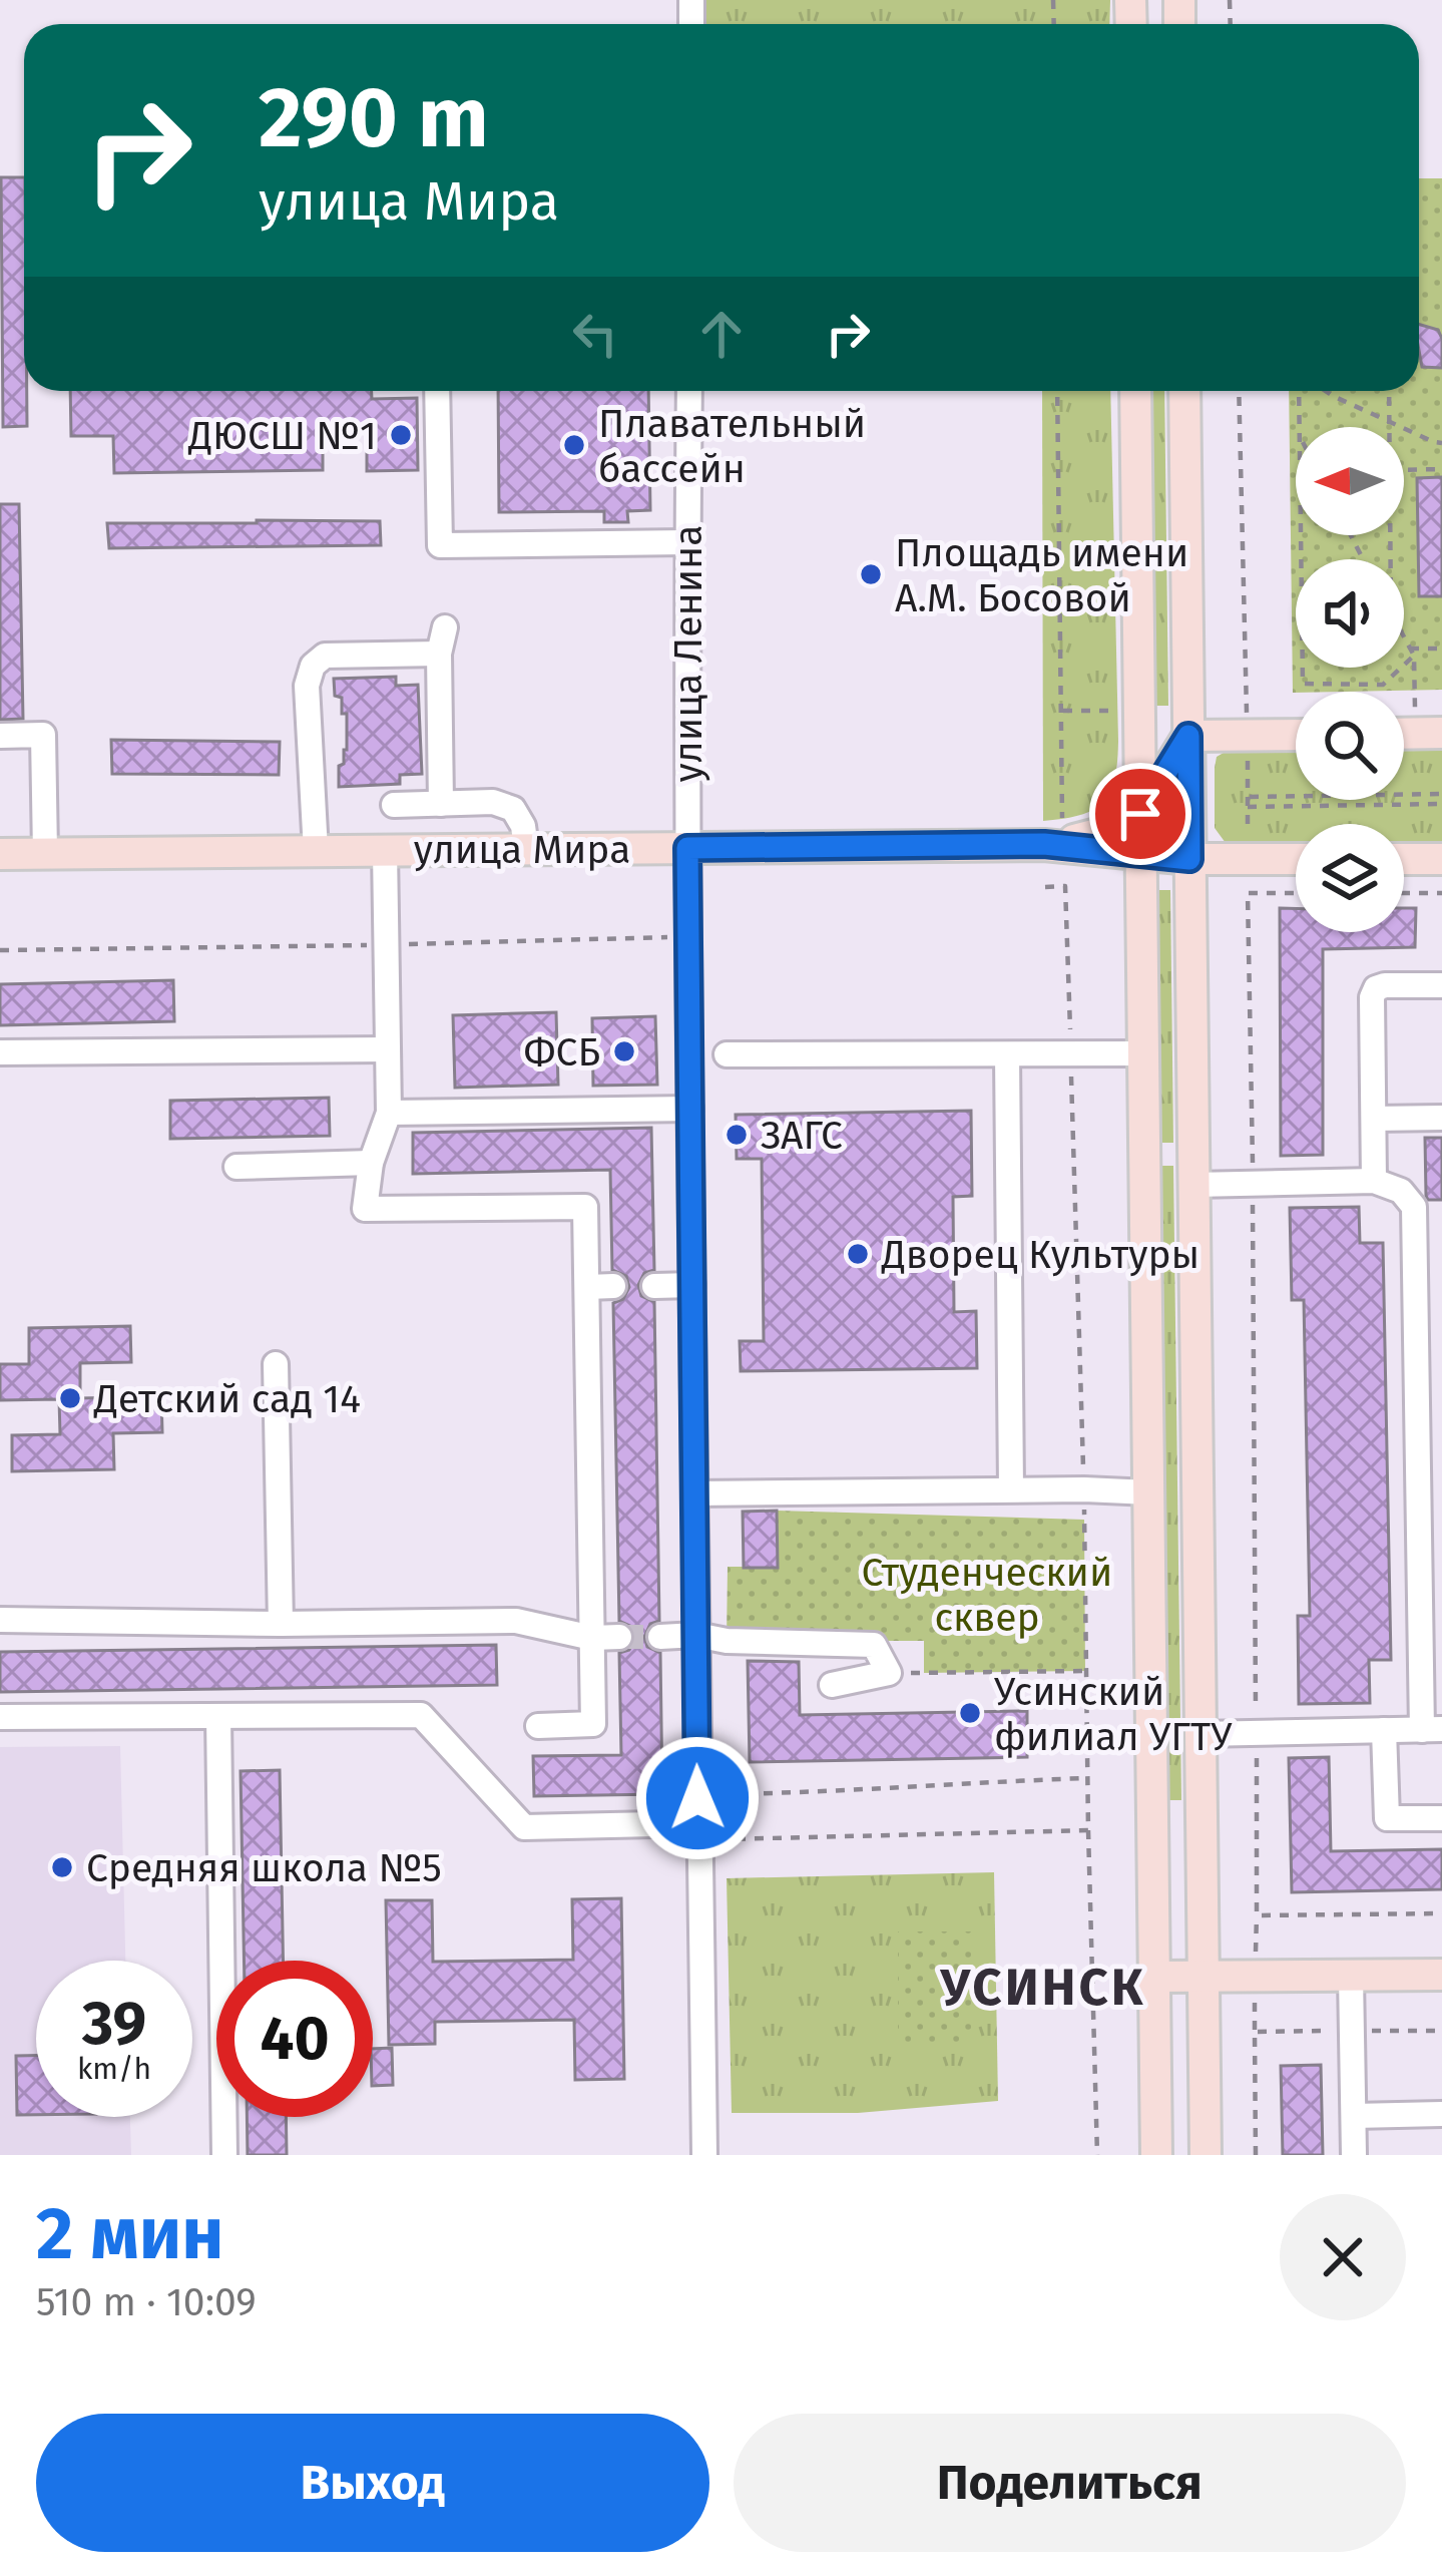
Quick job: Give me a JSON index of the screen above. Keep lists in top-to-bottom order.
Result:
{
  "streets": {
    "main road": ["улица Мира"],
    "street": ["улица Ленина"]
  },
  "crossings": [
    ["улица Ленина", "улица Мира"]
  ],
  "districts": ["УСИНСК"],
  "parks": ["Студенческий сквер"],
  "places": [
    "ДЮСШ №1",
    "Плавательный бассейн",
    "Площадь имени А.М. Босовой",
    "ФСБ",
    "ЗАГС",
    "Дворец Культуры",
    "Детский сад 14",
    "Усинский филиал УГТУ",
    "Средняя школа №5"
  ],
  "north": "left",
  "page": {
    "turn": ["290 m", "улица Мира"],
    "speed": "39 km/h",
    "limit": "40",
    "heading": ["2 мин", "510 m · 10:09"],
    "buttons": ["Выход", "Поделиться"]
  }
}
